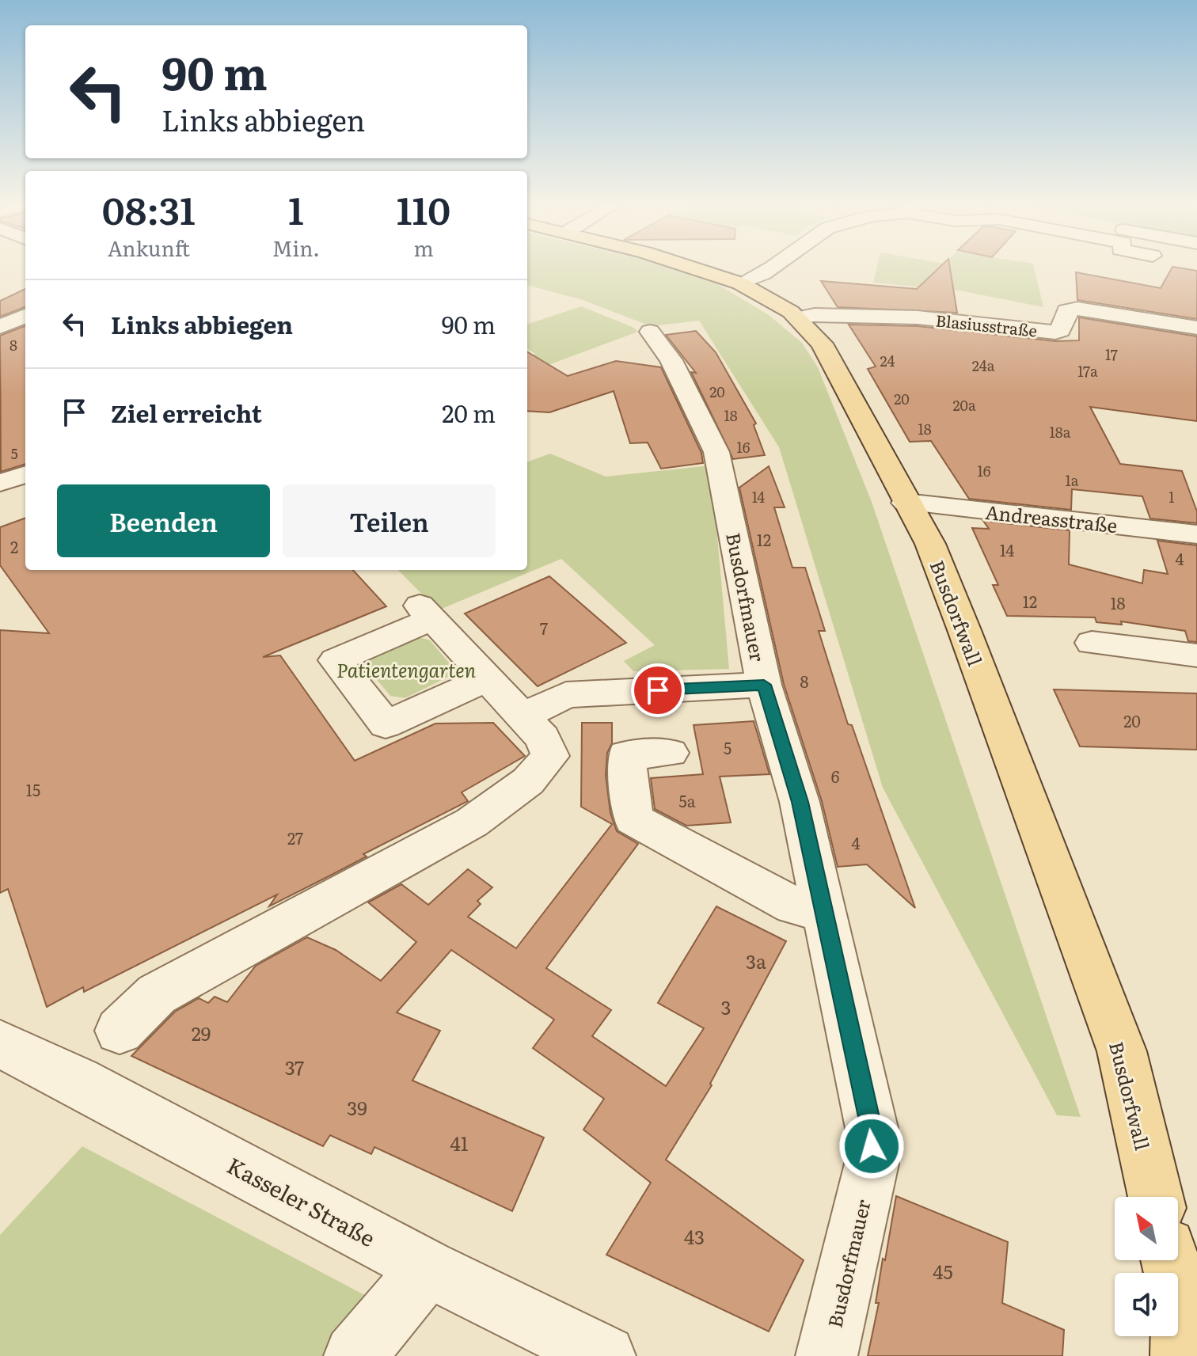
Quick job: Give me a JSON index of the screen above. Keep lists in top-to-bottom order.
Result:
{
  "streets": {
    "main road": ["Busdorfwall"],
    "street": [
      "Blasiusstraße",
      "Andreasstraße",
      "Busdorfmauer",
      "Kasseler Straße"
    ]
  },
  "crossings": [
    ["Blasiusstraße", "Busdorfwall"],
    ["Andreasstraße", "Busdorfwall"]
  ],
  "parks": ["Patientengarten"],
  "house_numbers": [
    "8",
    "17",
    "24",
    "24a",
    "17a",
    "20",
    "20",
    "20a",
    "18",
    "18",
    "18a",
    "16",
    "5",
    "16",
    "1a",
    "14",
    "1",
    "12",
    "2",
    "14",
    "4",
    "12",
    "18",
    "7",
    "8",
    "20",
    "5",
    "6",
    "15",
    "5a",
    "27",
    "4",
    "3a",
    "3",
    "29",
    "37",
    "39",
    "41",
    "43",
    "45"
  ],
  "north": "top left",
  "page": {
    "turn": ["90 m", "Links abbiegen"],
    "eta": [
      "08:31",
      "Ankunft",
      "1",
      "Min.",
      "110",
      "m"
    ],
    "list": [
      {
        "name": "Links abbiegen",
        "value": "90 m"
      },
      {
        "name": "Ziel erreicht",
        "value": "20 m"
      }
    ],
    "buttons": ["Beenden", "Teilen"]
  }
}
